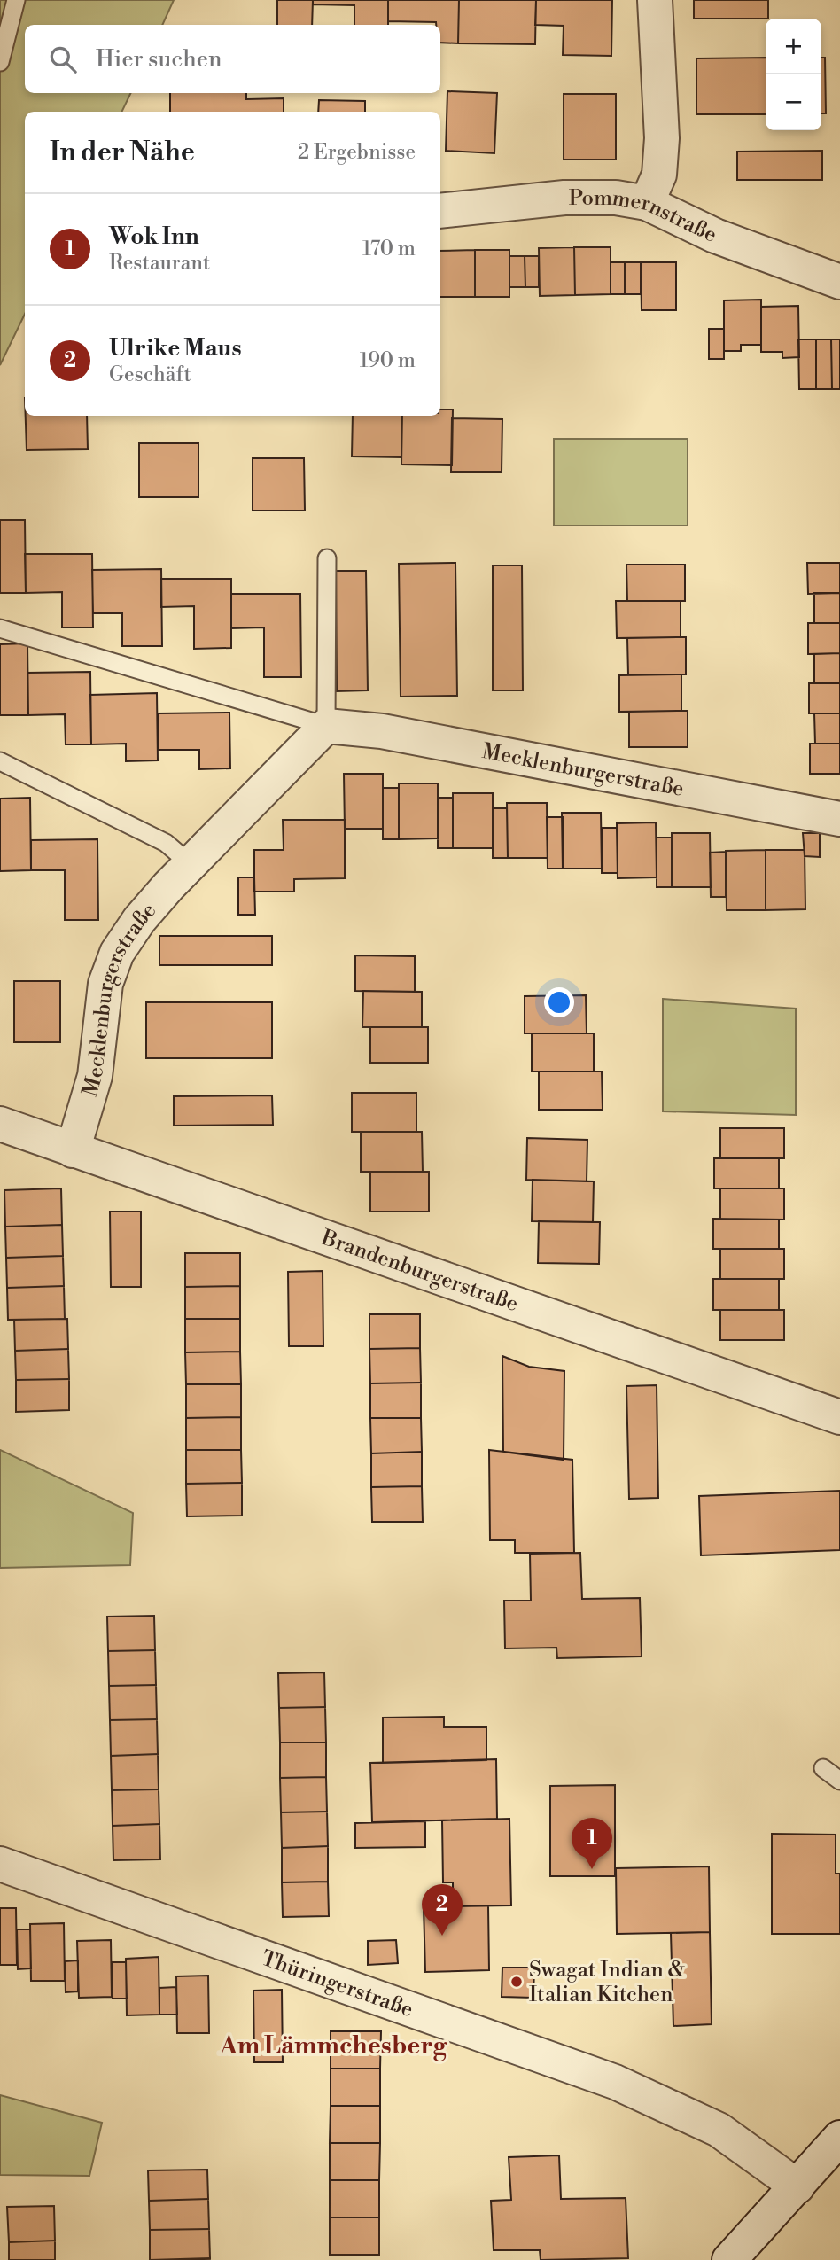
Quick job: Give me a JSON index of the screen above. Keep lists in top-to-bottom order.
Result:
{
  "streets": {
    "street": [
      "Pommernstraße",
      "Mecklenburgerstraße",
      "Brandenburgerstraße",
      "Thüringerstraße"
    ]
  },
  "crossings": [
    ["Mecklenburgerstraße", "Brandenburgerstraße"]
  ],
  "districts": ["Am Lämmchesberg"],
  "places": ["Swagat Indian & Italian Kitchen"],
  "page": {
    "map_buttons": ["+", "−"],
    "search": "Hier suchen",
    "heading": ["In der Nähe", "2 Ergebnisse"],
    "list": [
      {
        "mark": "1",
        "name": "Wok Inn",
        "note": "Restaurant",
        "value": "170 m"
      },
      {
        "mark": "2",
        "name": "Ulrike Maus",
        "note": "Geschäft",
        "value": "190 m"
      }
    ],
    "pins": ["1", "2"]
  }
}
